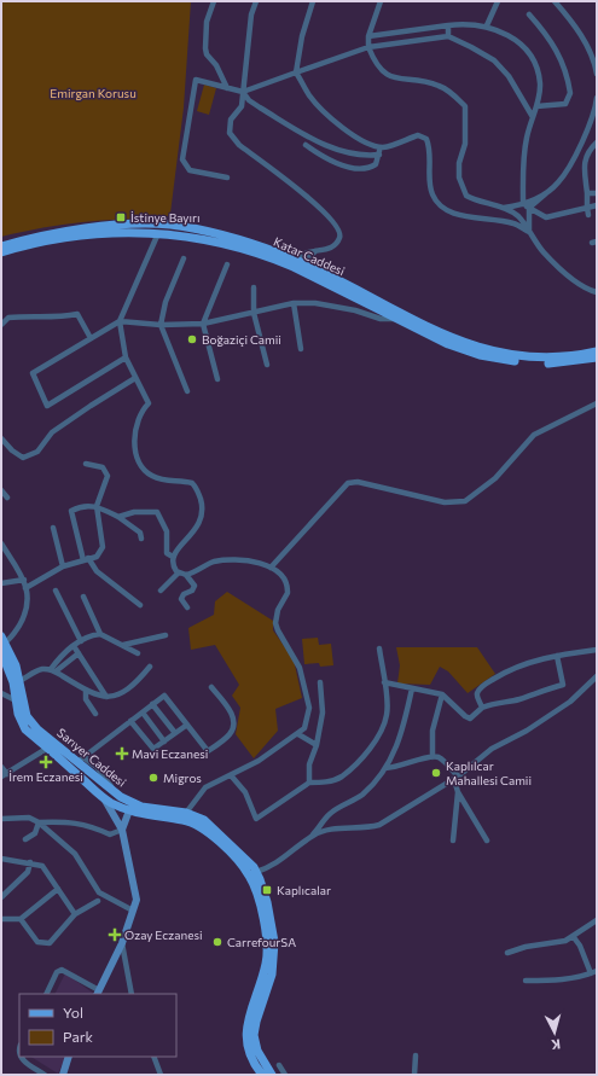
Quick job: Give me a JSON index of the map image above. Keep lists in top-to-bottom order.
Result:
{
  "streets": {
    "main road": ["Katar Caddesi", "Sarıyer Caddesi"]
  },
  "parks": ["Emirgan Korusu"],
  "places": {
    "transit": ["İstinye Bayırı", "Kaplıcalar"],
    "other": [
      "Boğaziçi Camii",
      "Kaplılcar Mahallesi Camii",
      "Migros",
      "CarrefourSA"
    ],
    "health": ["Mavi Eczanesi", "İrem Eczanesi", "Ozay Eczanesi"]
  },
  "legend": ["Yol", "Park"],
  "north": "bottom"
}
